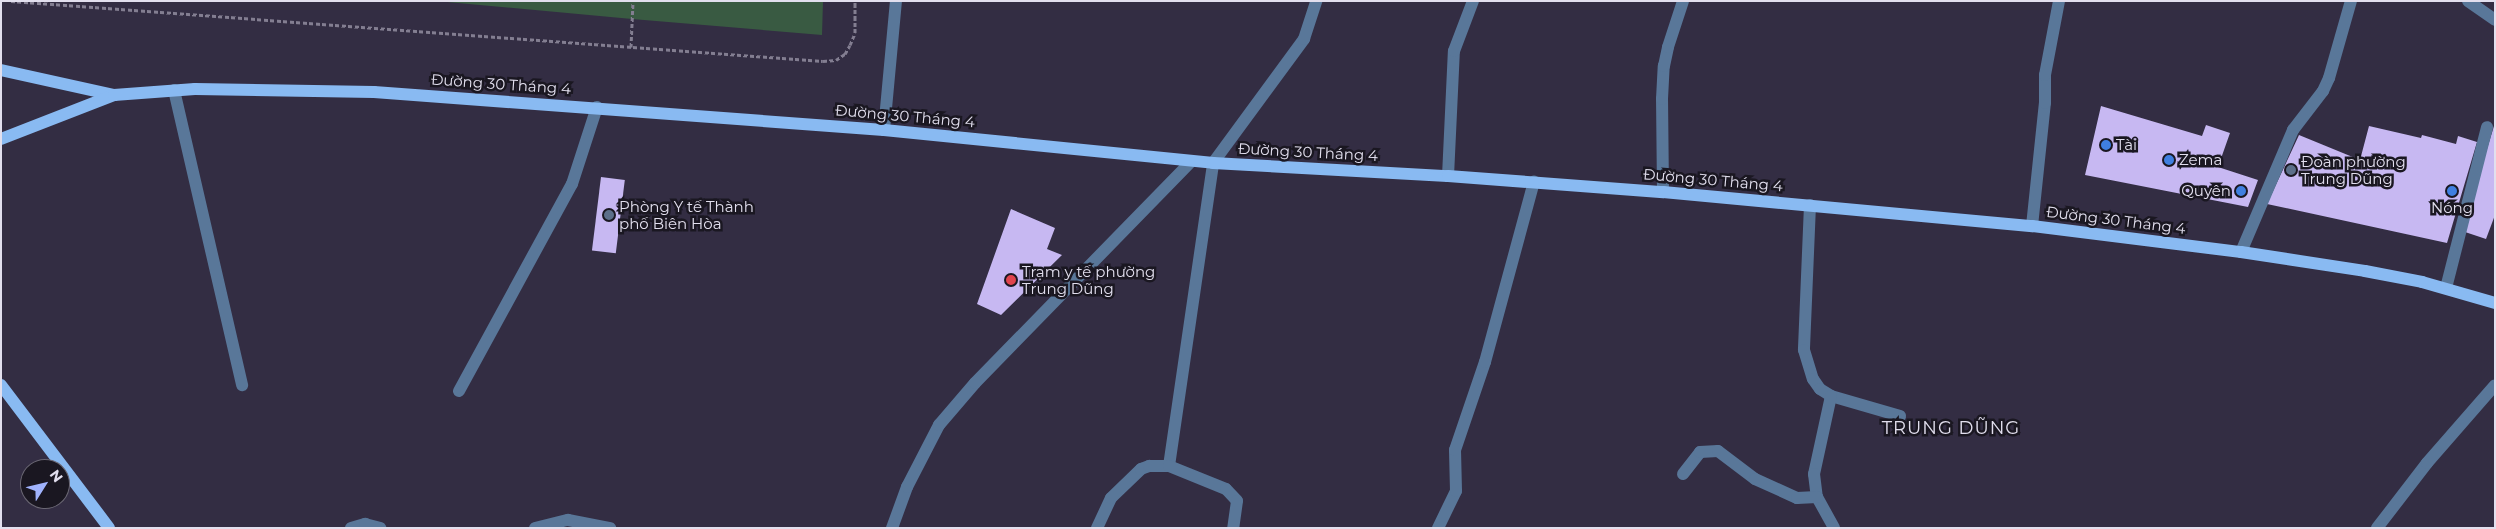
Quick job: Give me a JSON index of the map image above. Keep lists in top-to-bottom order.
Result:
{
  "streets": {
    "main road": ["Đường 30 Tháng 4"]
  },
  "districts": ["TRUNG DŨNG"],
  "places": [
    "Tài",
    "Zema",
    "Đoàn phường Trung Dũng",
    "Quyên",
    "Nóng",
    "Phòng Y tế Thành phố Biên Hòa",
    "Trạm y tế phường Trung Dũng"
  ],
  "north": "top right"
}
